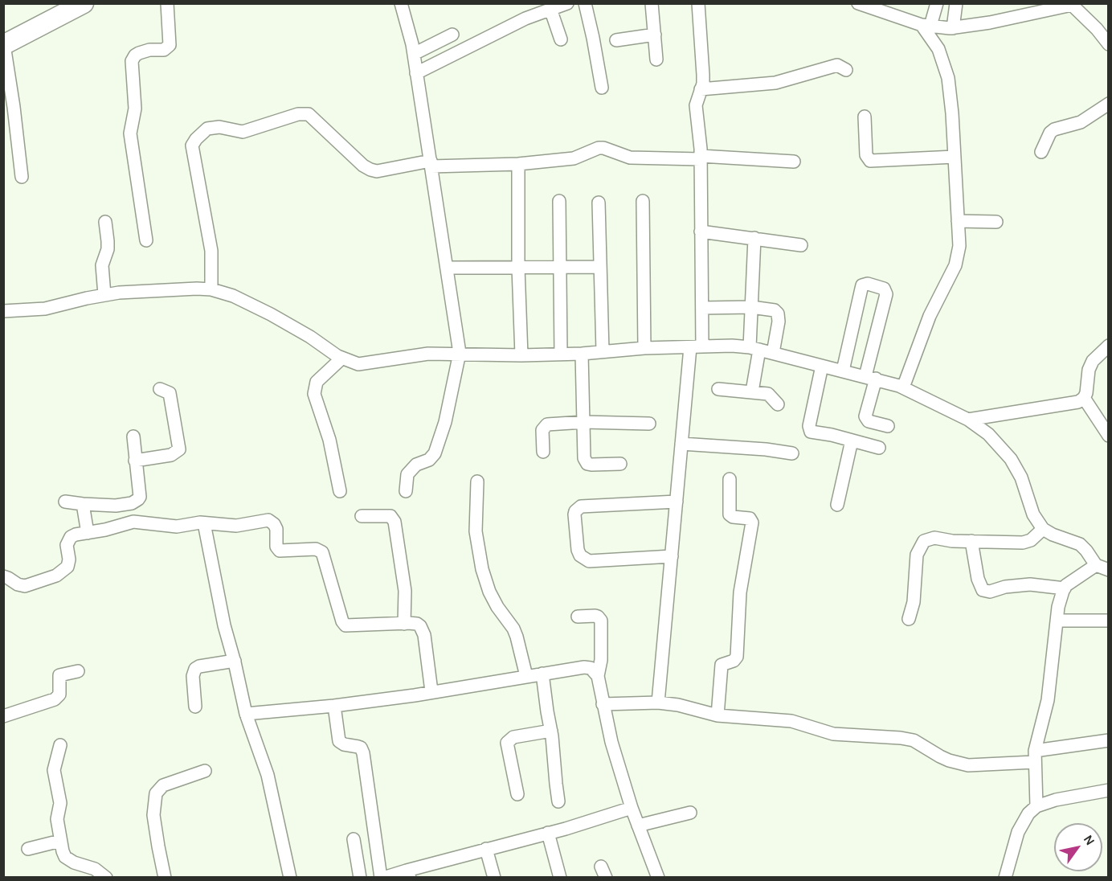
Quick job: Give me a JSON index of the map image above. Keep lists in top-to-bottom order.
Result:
{
  "north": "top right"
}
